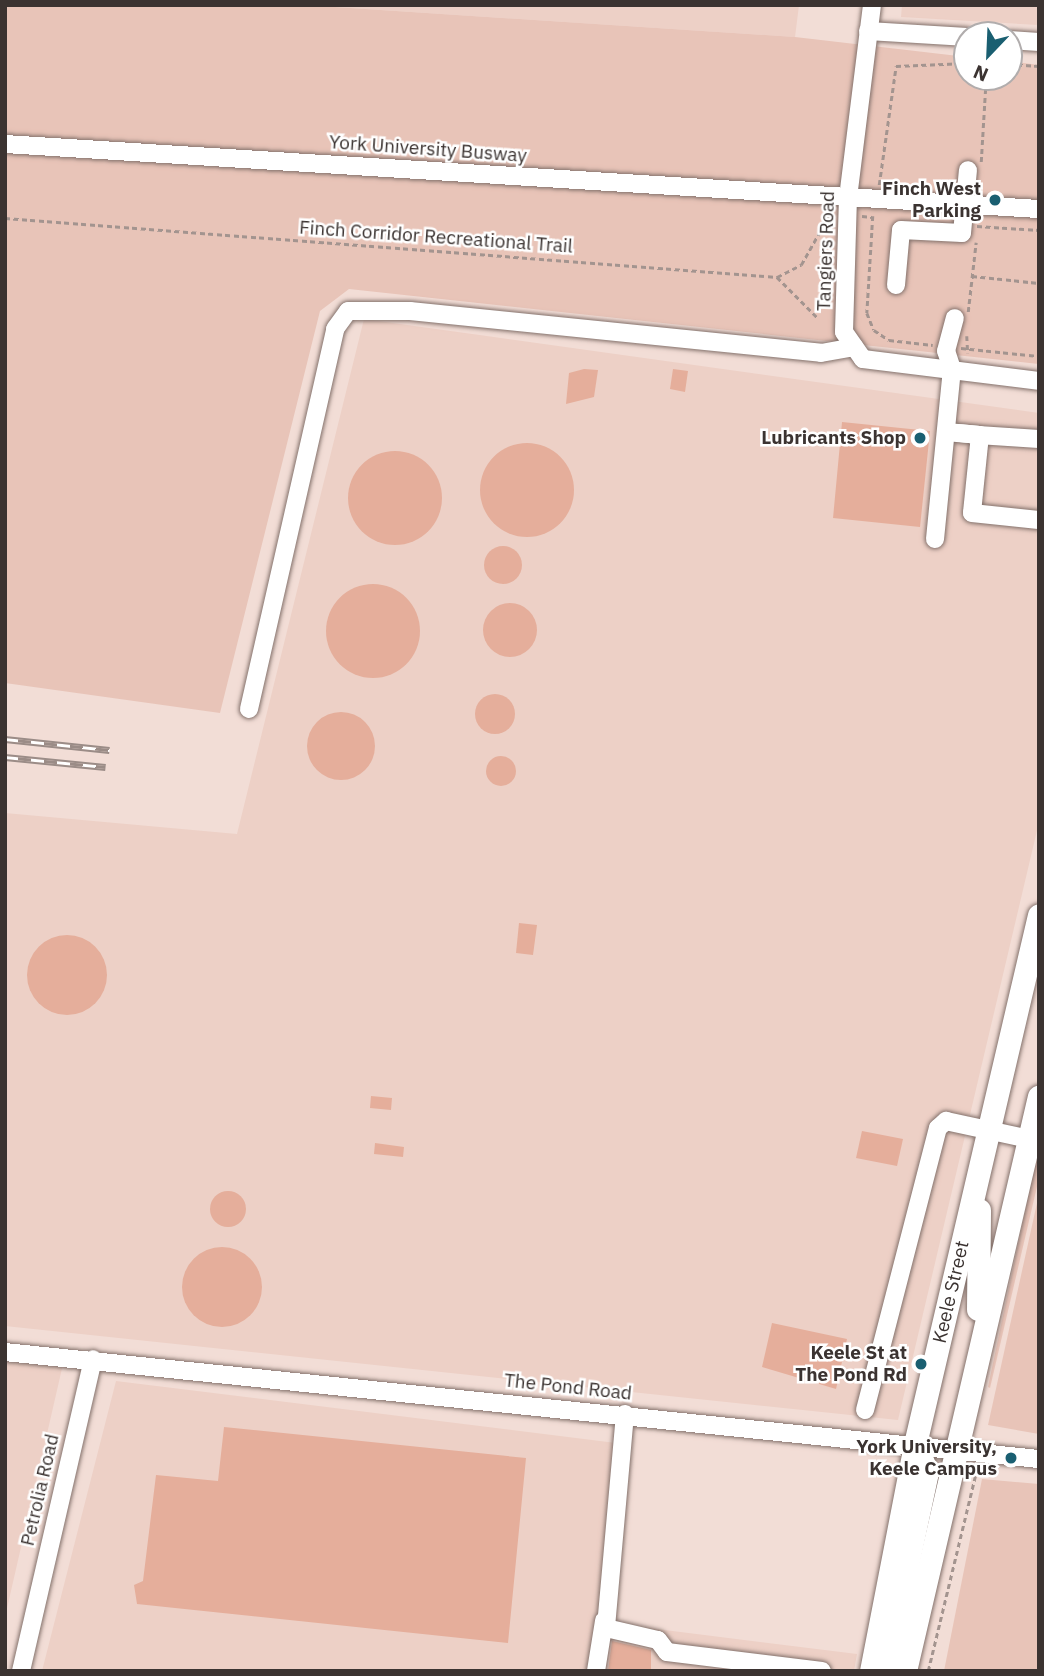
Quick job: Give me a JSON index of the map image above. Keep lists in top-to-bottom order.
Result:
{
  "streets": {
    "main road": ["Keele Street"],
    "street": [
      "York University Busway",
      "Tangiers Road",
      "The Pond Road",
      "Petrolia Road"
    ],
    "path": ["Finch Corridor Recreational Trail"]
  },
  "crossings": [
    ["York University Busway", "Tangiers Road"],
    ["Keele Street", "The Pond Road"],
    ["The Pond Road", "Petrolia Road"]
  ],
  "places": [
    "Finch West Parking",
    "Lubricants Shop",
    "Keele St at The Pond Rd",
    "York University, Keele Campus"
  ],
  "north": "bottom left"
}
